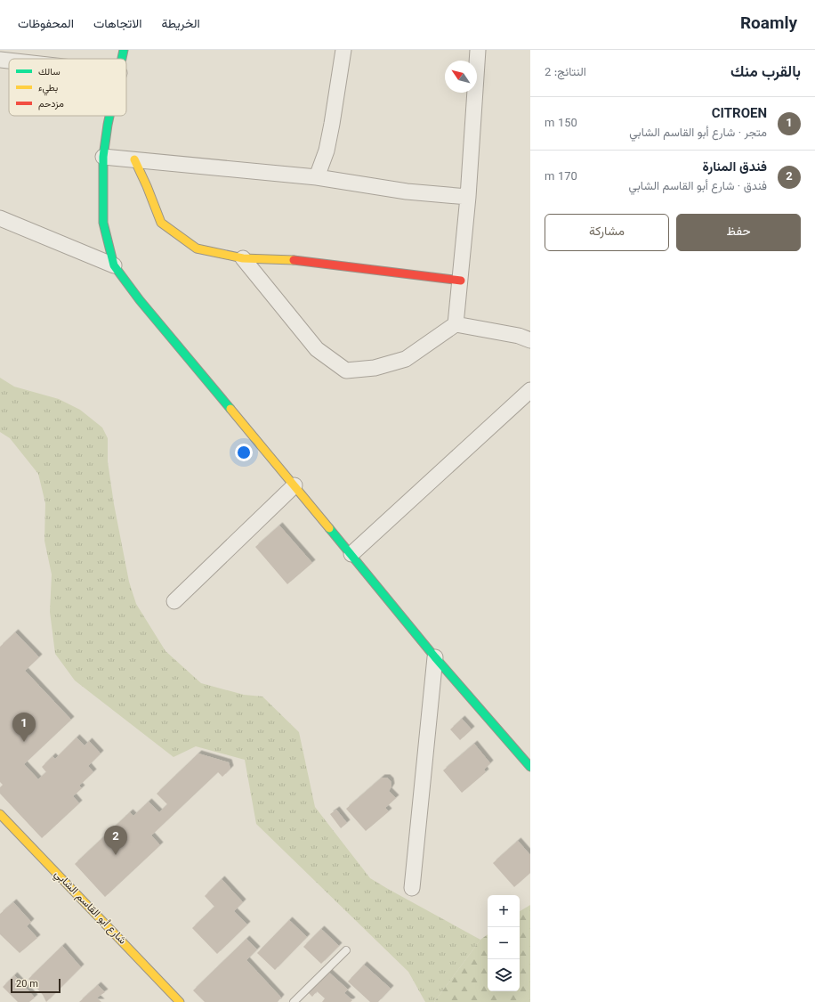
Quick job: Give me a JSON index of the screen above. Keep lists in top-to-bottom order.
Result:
{
  "streets": {
    "street": ["شارع أبو القاسم الشابي"]
  },
  "legend": ["سالك", "بطيء", "مزدحم"],
  "scale_bar": "20 m",
  "north": "top left",
  "page": {
    "header": "Roamly",
    "nav": ["الخريطة", "الاتجاهات", "المحفوظات"],
    "heading": ["بالقرب منك", "النتائج: 2"],
    "list": [
      {
        "mark": "1",
        "name": "CITROEN",
        "note": "متجر · شارع أبو القاسم الشابي",
        "value": "150 m"
      },
      {
        "mark": "2",
        "name": "فندق المنارة",
        "note": "فندق · شارع أبو القاسم الشابي",
        "value": "170 m"
      }
    ],
    "buttons": ["حفظ", "مشاركة"],
    "pins": ["1", "2"],
    "map_buttons": ["+", "−"],
    "scale": "20 m"
  }
}
